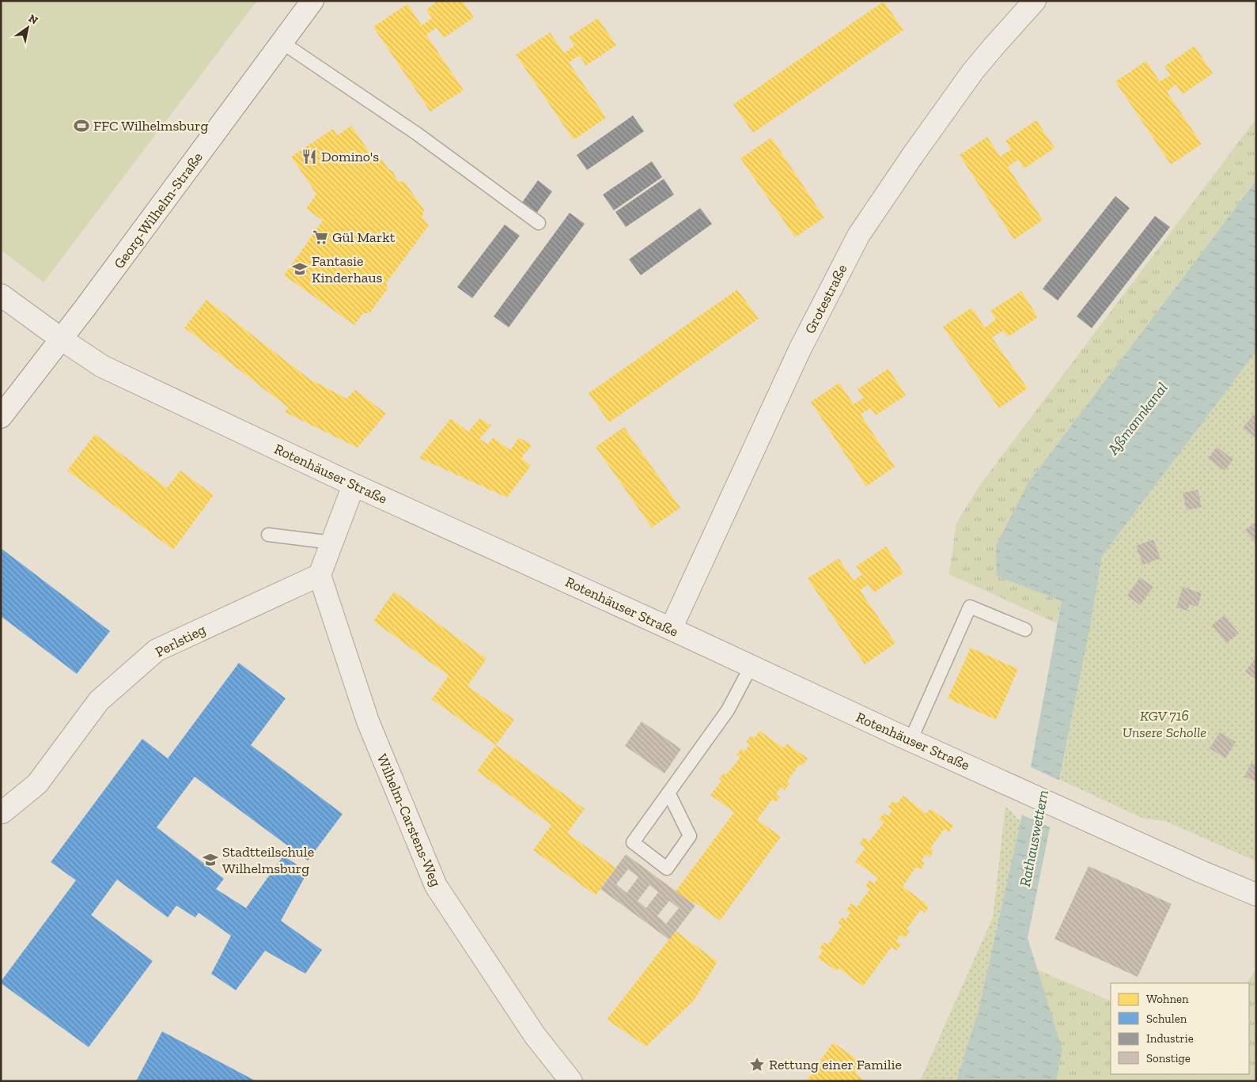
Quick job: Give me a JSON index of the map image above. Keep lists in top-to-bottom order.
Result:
{
  "streets": {
    "street": [
      "Georg-Wilhelm-Straße",
      "Grotestraße",
      "Rotenhäuser Straße",
      "Perlstieg",
      "Wilhelm-Carstens-Weg"
    ]
  },
  "crossings": [
    ["Georg-Wilhelm-Straße", "Rotenhäuser Straße"],
    ["Grotestraße", "Rotenhäuser Straße"],
    ["Perlstieg", "Wilhelm-Carstens-Weg"]
  ],
  "water": ["Aßmannkanal", "Rathauswettern"],
  "parks": ["KGV 716 Unsere Scholle"],
  "places": {
    "sports": ["FFC Wilhelmsburg"],
    "restaurant": ["Domino's"],
    "supermarket": ["Gül Markt"],
    "school or university": ["Fantasie Kinderhaus", "Stadtteilschule Wilhelmsburg"],
    "place": ["Rettung einer Familie"]
  },
  "legend": [
    "Wohnen",
    "Schulen",
    "Industrie",
    "Sonstige"
  ],
  "north": "top right"
}
